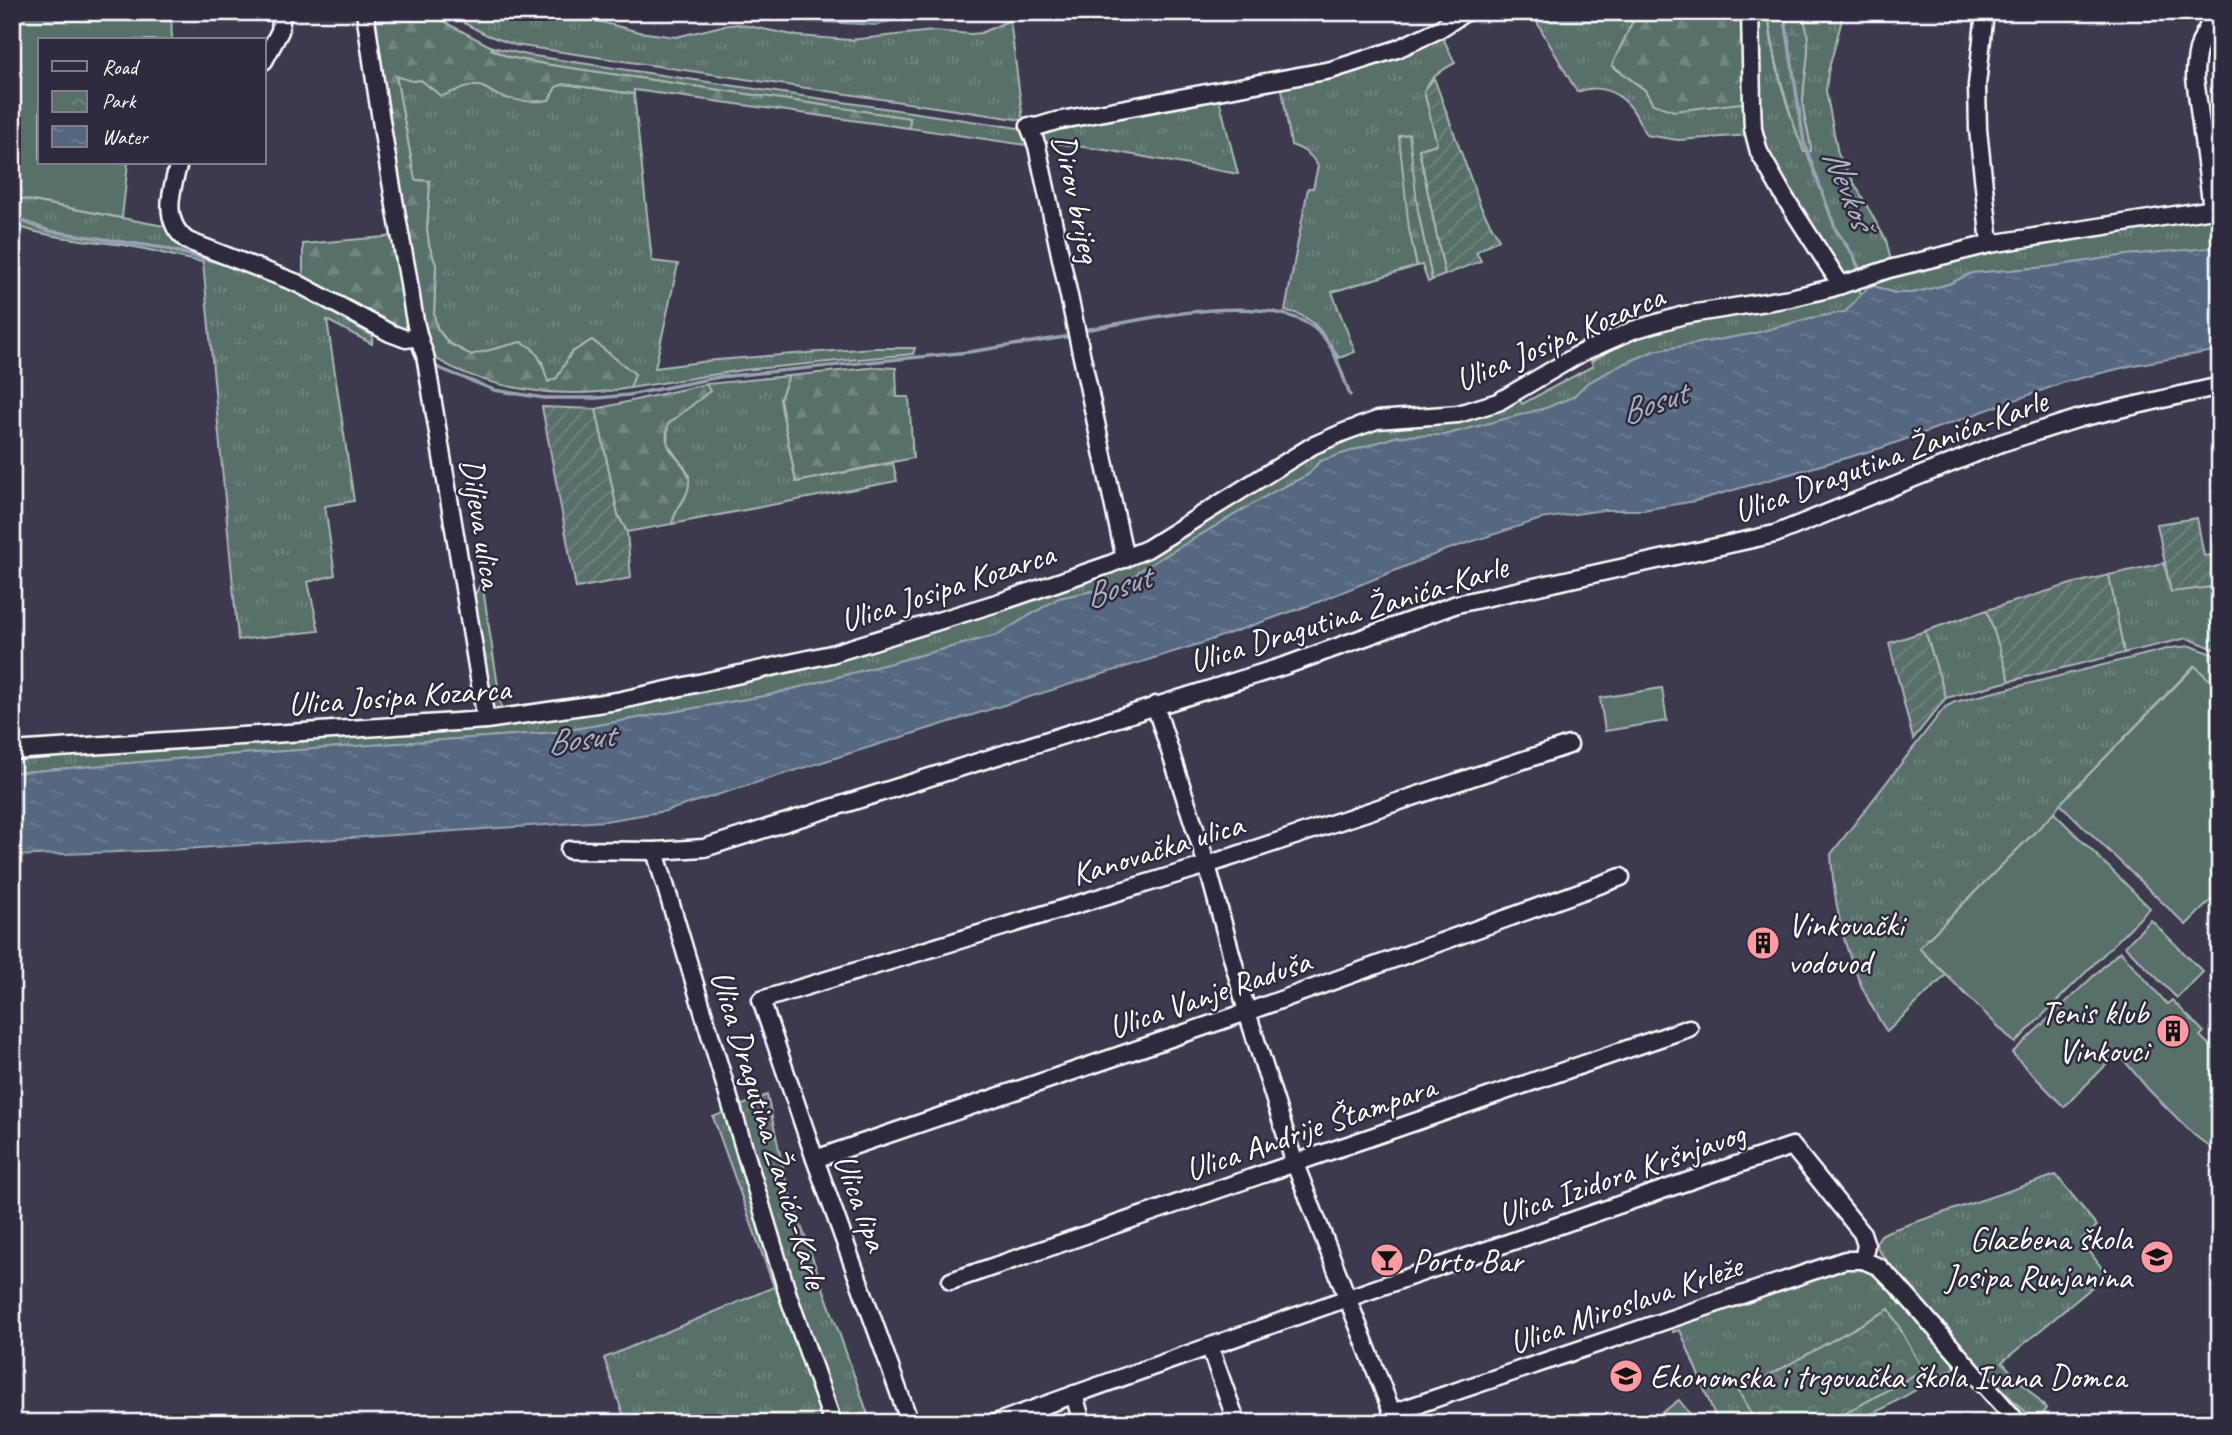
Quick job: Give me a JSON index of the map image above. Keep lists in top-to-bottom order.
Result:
{
  "streets": {
    "street": [
      "Dirov brijeg",
      "Ulica Josipa Kozarca",
      "Ulica Dragutina Žanića-Karle",
      "Diljeva ulica",
      "Kanovačka ulica",
      "Ulica Vanje Raduša",
      "Ulica Andrije Štampara",
      "Ulica Izidora Kršnjavog",
      "Ulica lipa",
      "Ulica Miroslava Krleže"
    ]
  },
  "crossings": [
    ["Dirov brijeg", "Ulica Josipa Kozarca"],
    ["Ulica Josipa Kozarca", "Diljeva ulica"],
    ["Kanovačka ulica", "Ulica lipa"],
    ["Ulica Vanje Raduša", "Ulica lipa"],
    ["Ulica Izidora Kršnjavog", "Ulica Miroslava Krleže"]
  ],
  "water": ["Nevkoš", "Bosut"],
  "places": {
    "building": ["Vinkovački vodovod", "Tenis klub Vinkovci"],
    "school or university": ["Glazbena škola Josipa Runjanina", "Ekonomska i trgovačka škola Ivana Domca"],
    "bar": ["Porto Bar"]
  },
  "legend": ["Road", "Park", "Water"]
}
